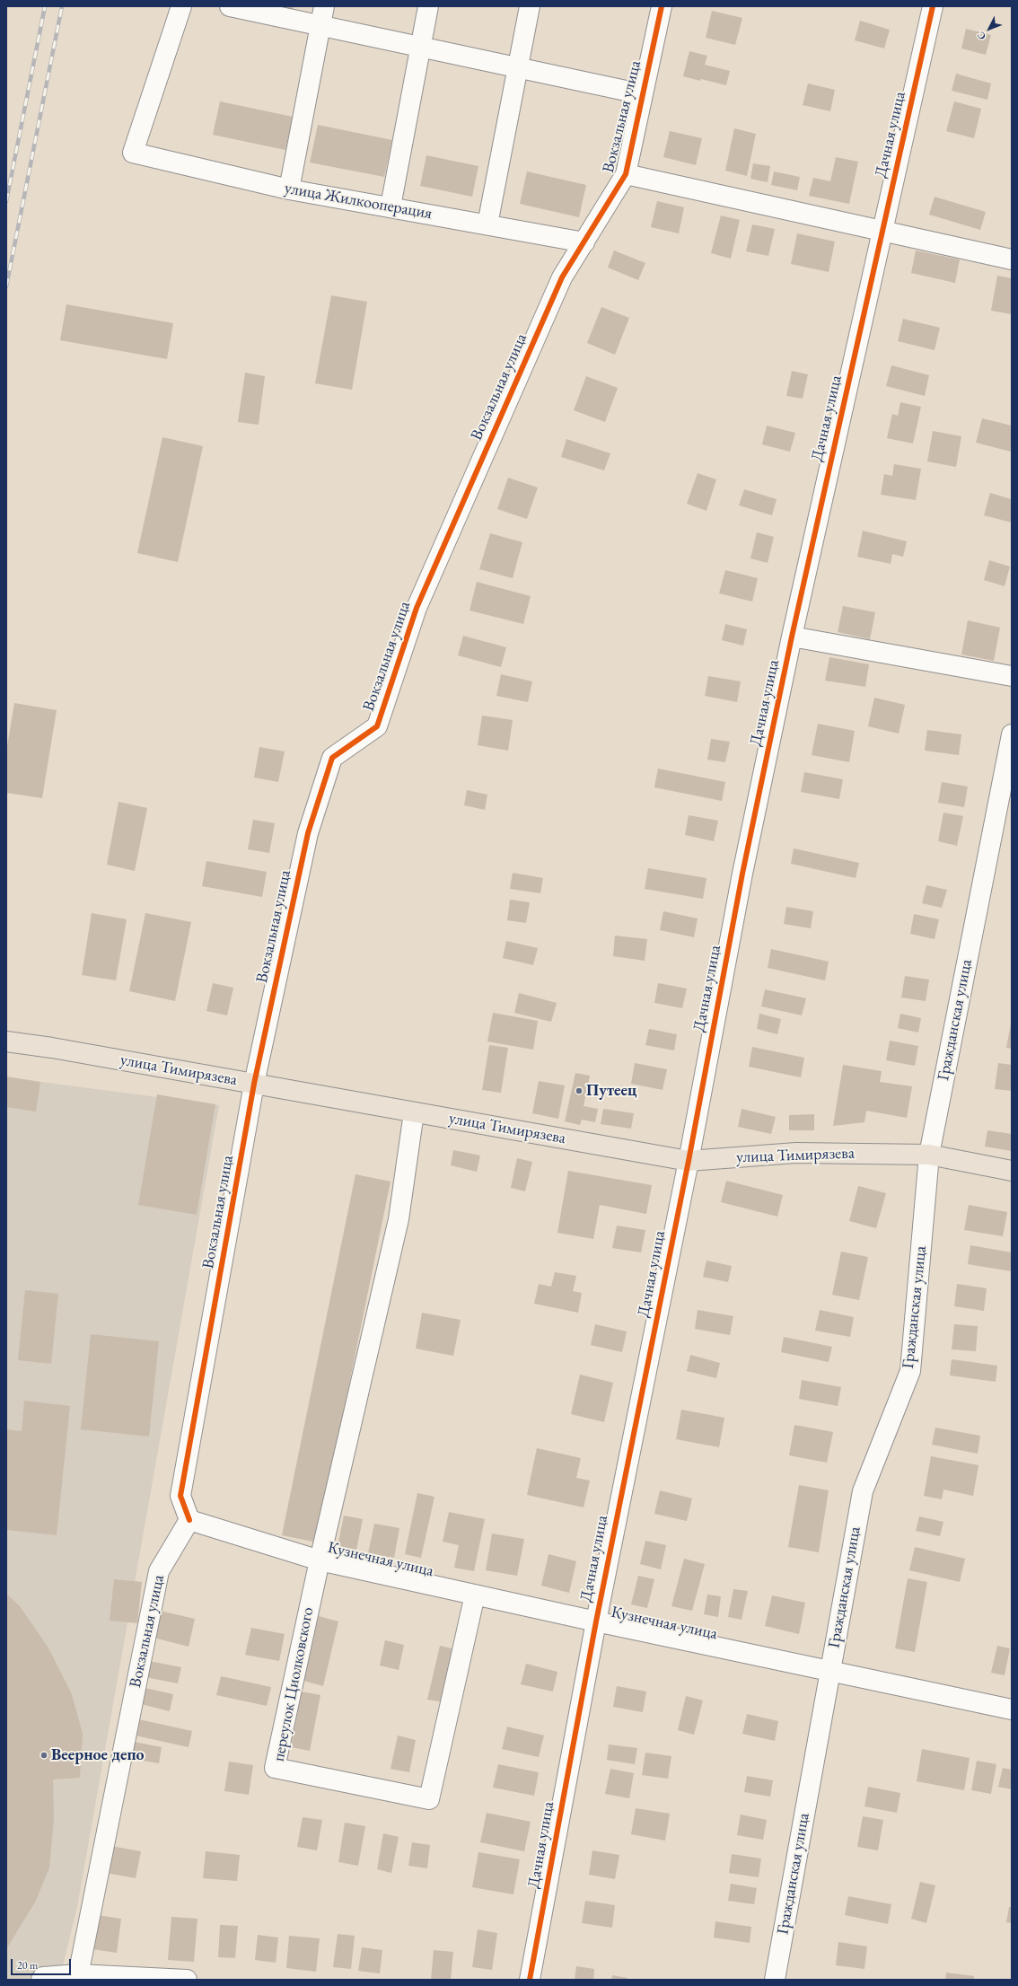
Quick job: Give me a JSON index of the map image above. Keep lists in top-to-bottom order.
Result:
{
  "streets": {
    "main road": ["улица Тимирязева"],
    "street": [
      "Вокзальная улица",
      "Дачная улица",
      "улица Жилкооперация",
      "Гражданская улица",
      "Кузнечная улица",
      "переулок Циолковского"
    ]
  },
  "crossings": [
    ["Вокзальная улица", "улица Жилкооперация"],
    ["Вокзальная улица", "улица Тимирязева"],
    ["Вокзальная улица", "Кузнечная улица"],
    ["Дачная улица", "улица Тимирязева"],
    ["Дачная улица", "Кузнечная улица"],
    ["Гражданская улица", "улица Тимирязева"],
    ["Гражданская улица", "Кузнечная улица"],
    ["Кузнечная улица", "переулок Циолковского"]
  ],
  "places": ["Путеец", "Веерное депо"],
  "scale_bar": "20 m",
  "north": "bottom left"
}
